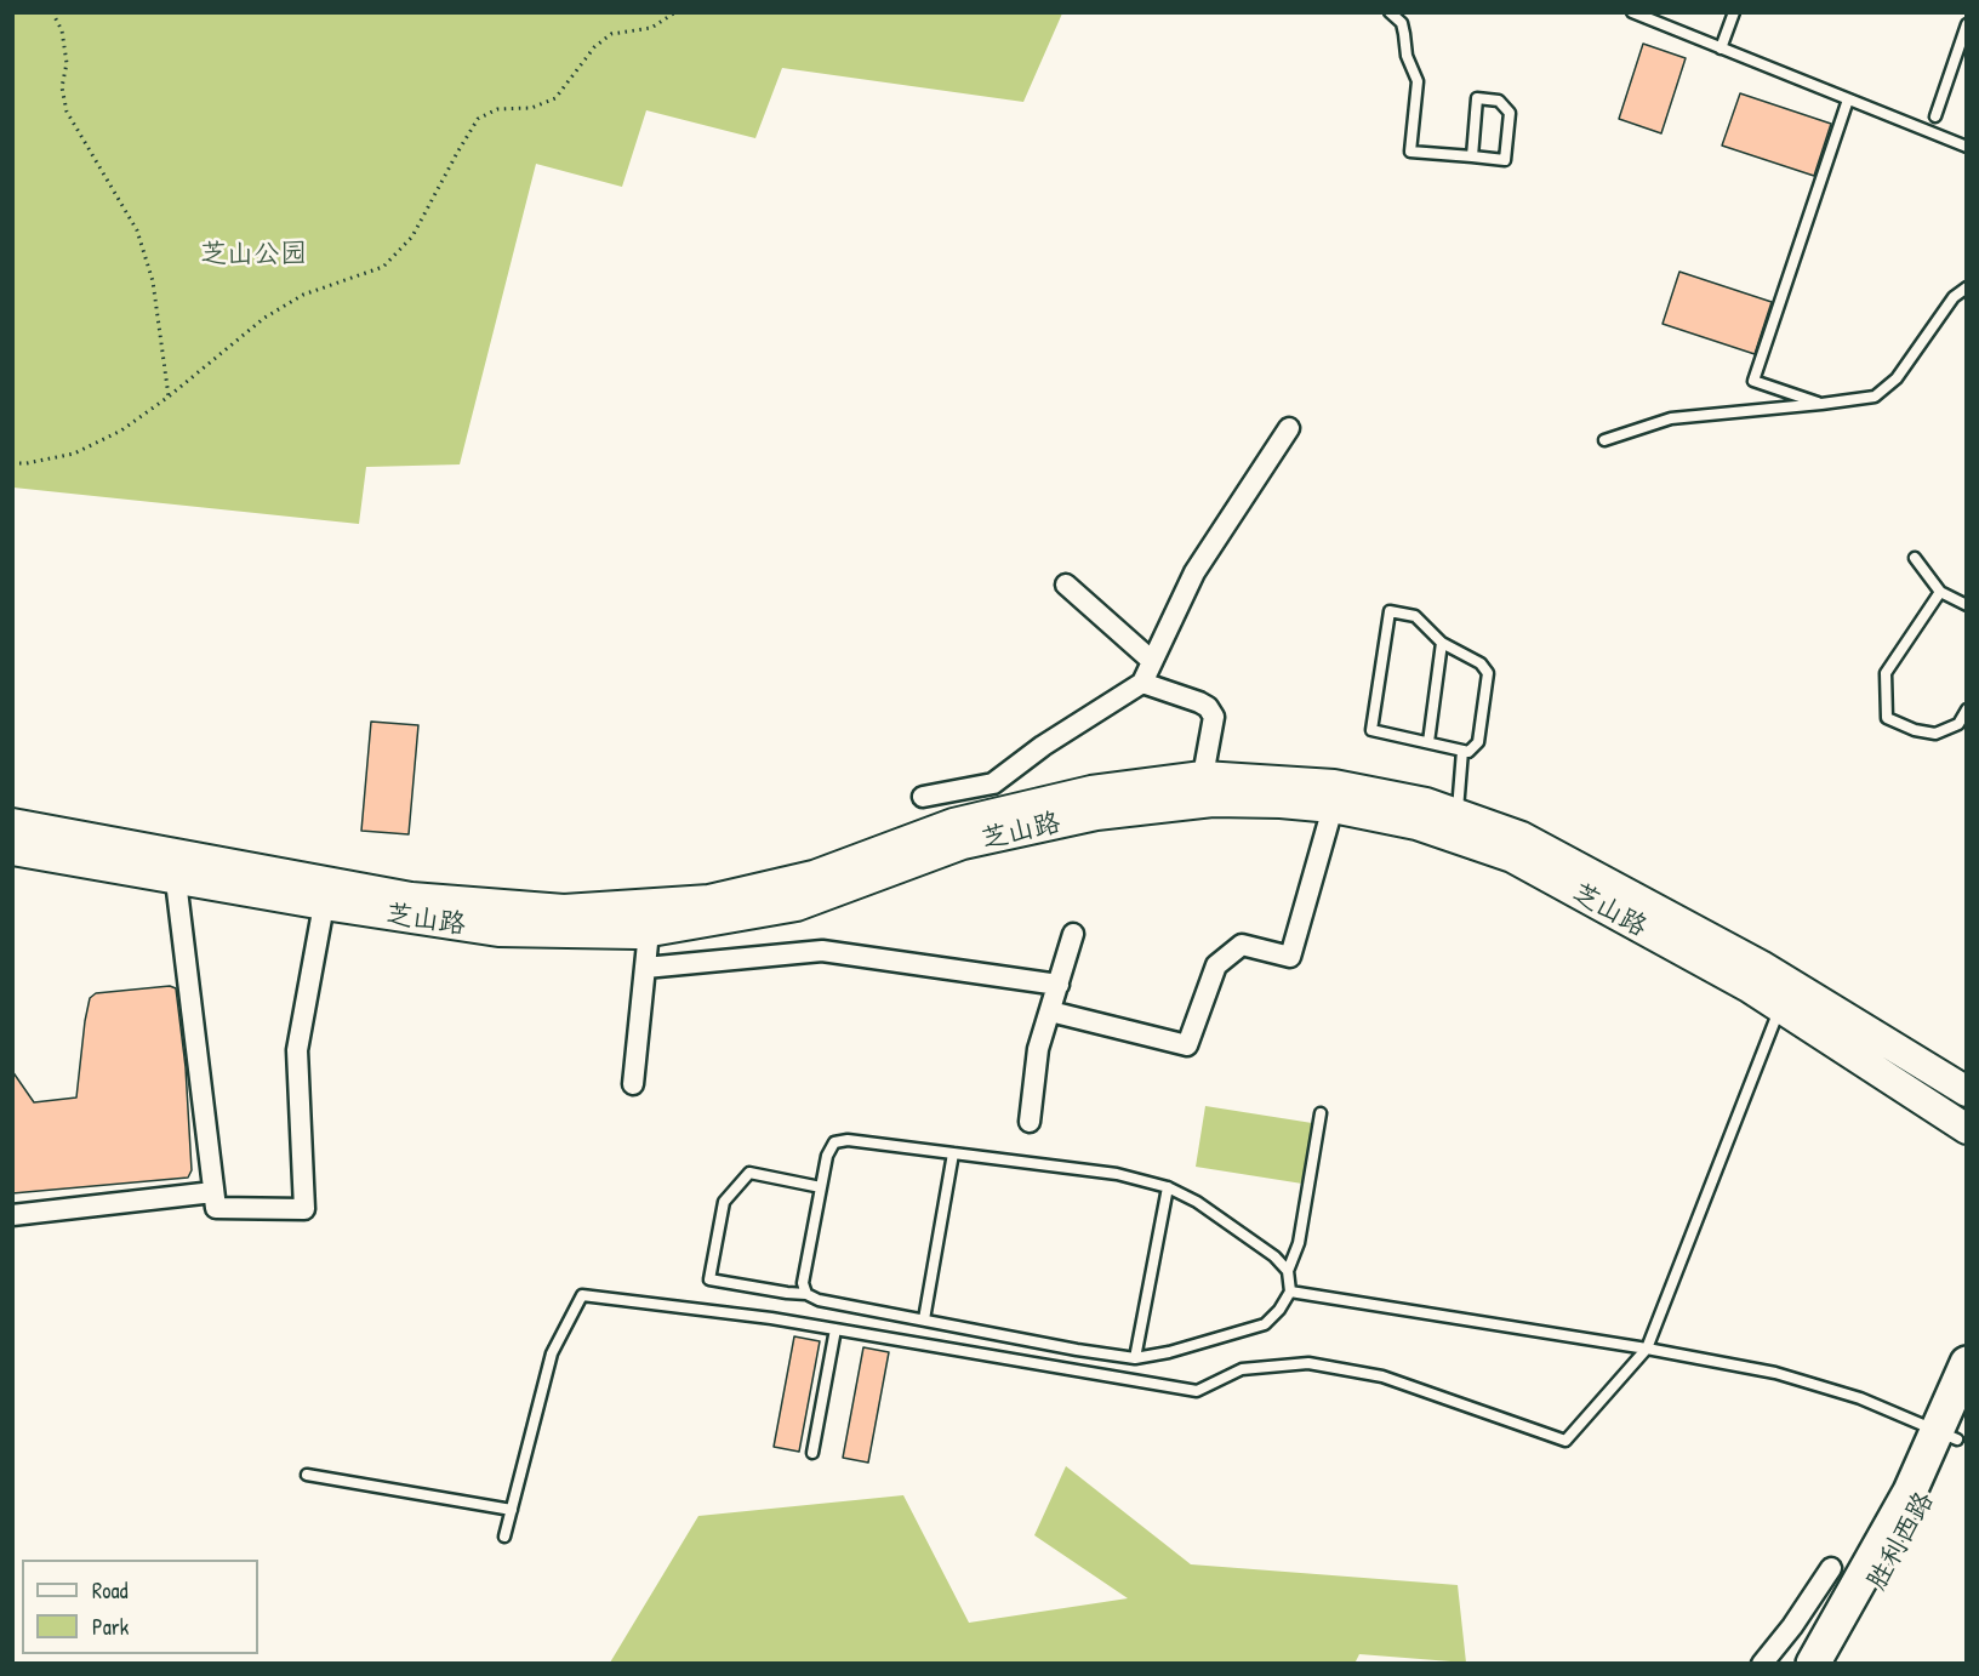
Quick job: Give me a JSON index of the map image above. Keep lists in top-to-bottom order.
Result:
{
  "streets": {
    "main road": ["芝山路", "胜利西路"]
  },
  "parks": ["芝山公园"],
  "legend": ["Road", "Park"]
}
